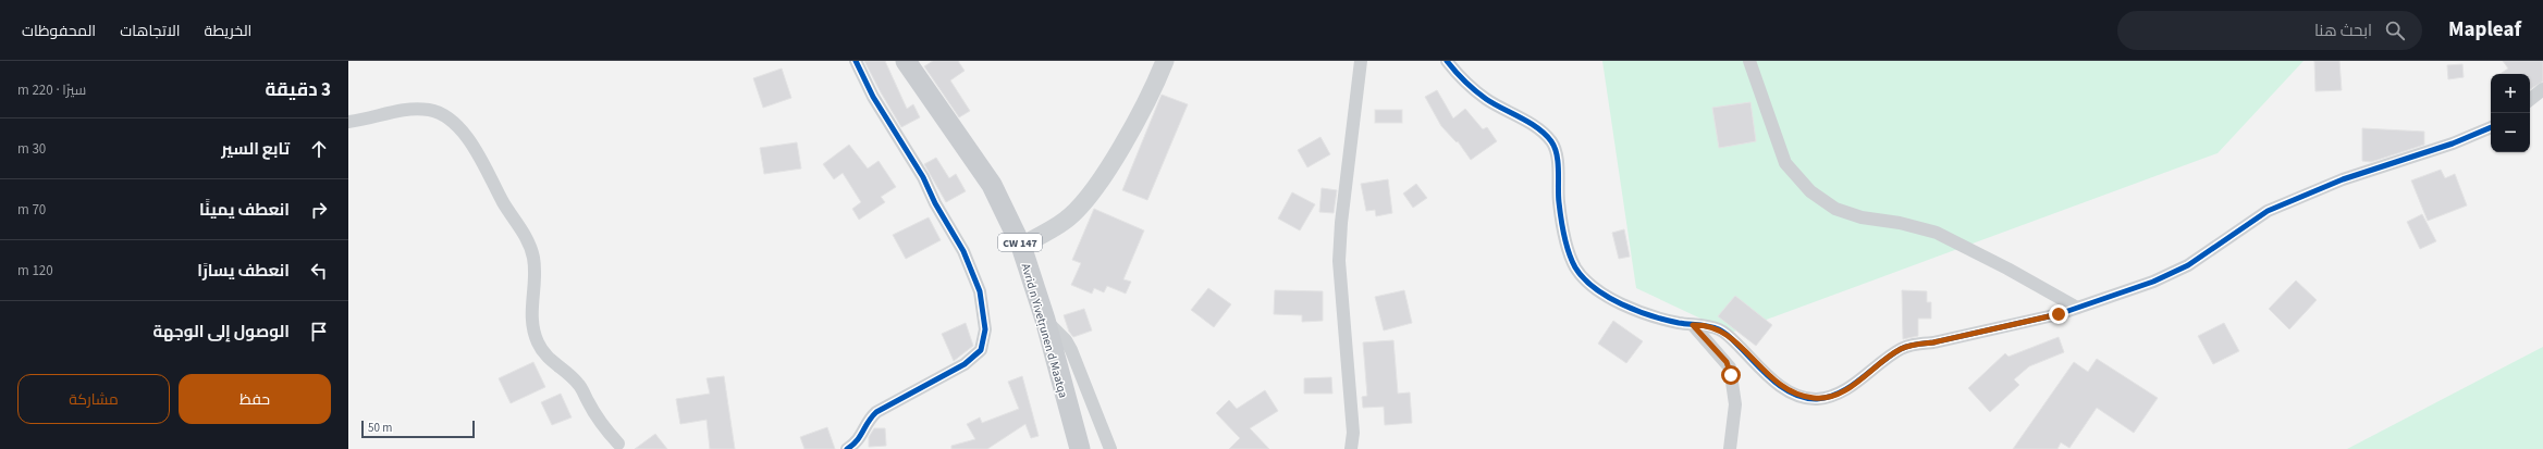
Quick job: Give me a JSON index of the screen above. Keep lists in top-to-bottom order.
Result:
{
  "streets": {
    "main road": ["CW 147", "Avrid n Yivetṛunen d Maatqa"]
  },
  "scale_bar": "50 m",
  "page": {
    "header": "Mapleaf",
    "search": "ابحث هنا",
    "nav": ["الخريطة", "الاتجاهات", "المحفوظات"],
    "heading": ["3 دقيقة", "سيرًا · 220 m"],
    "map_buttons": ["+", "−"],
    "list": [
      ["تابع السير", "30 m"],
      ["انعطف يمينًا", "70 m"],
      ["انعطف يسارًا", "120 m"],
      "الوصول إلى الوجهة"
    ],
    "buttons": ["حفظ", "مشاركة"],
    "scale": "50 m"
  }
}
